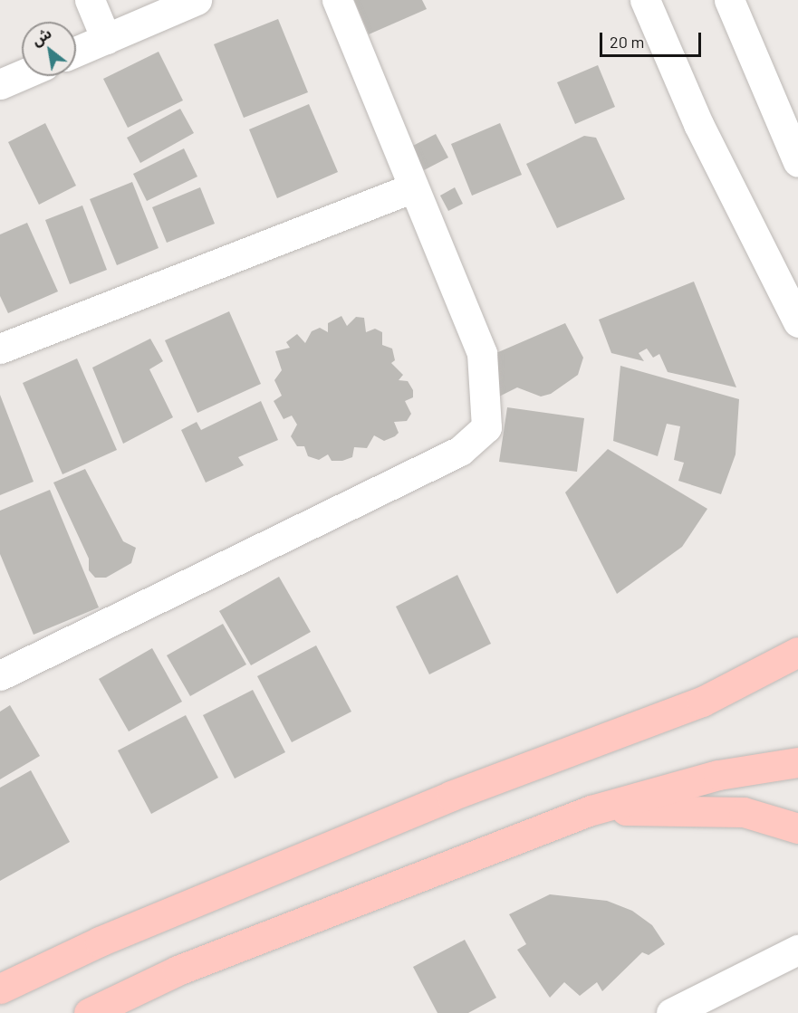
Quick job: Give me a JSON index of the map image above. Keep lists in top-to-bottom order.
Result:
{
  "scale_bar": "20 m",
  "north": "top left"
}
